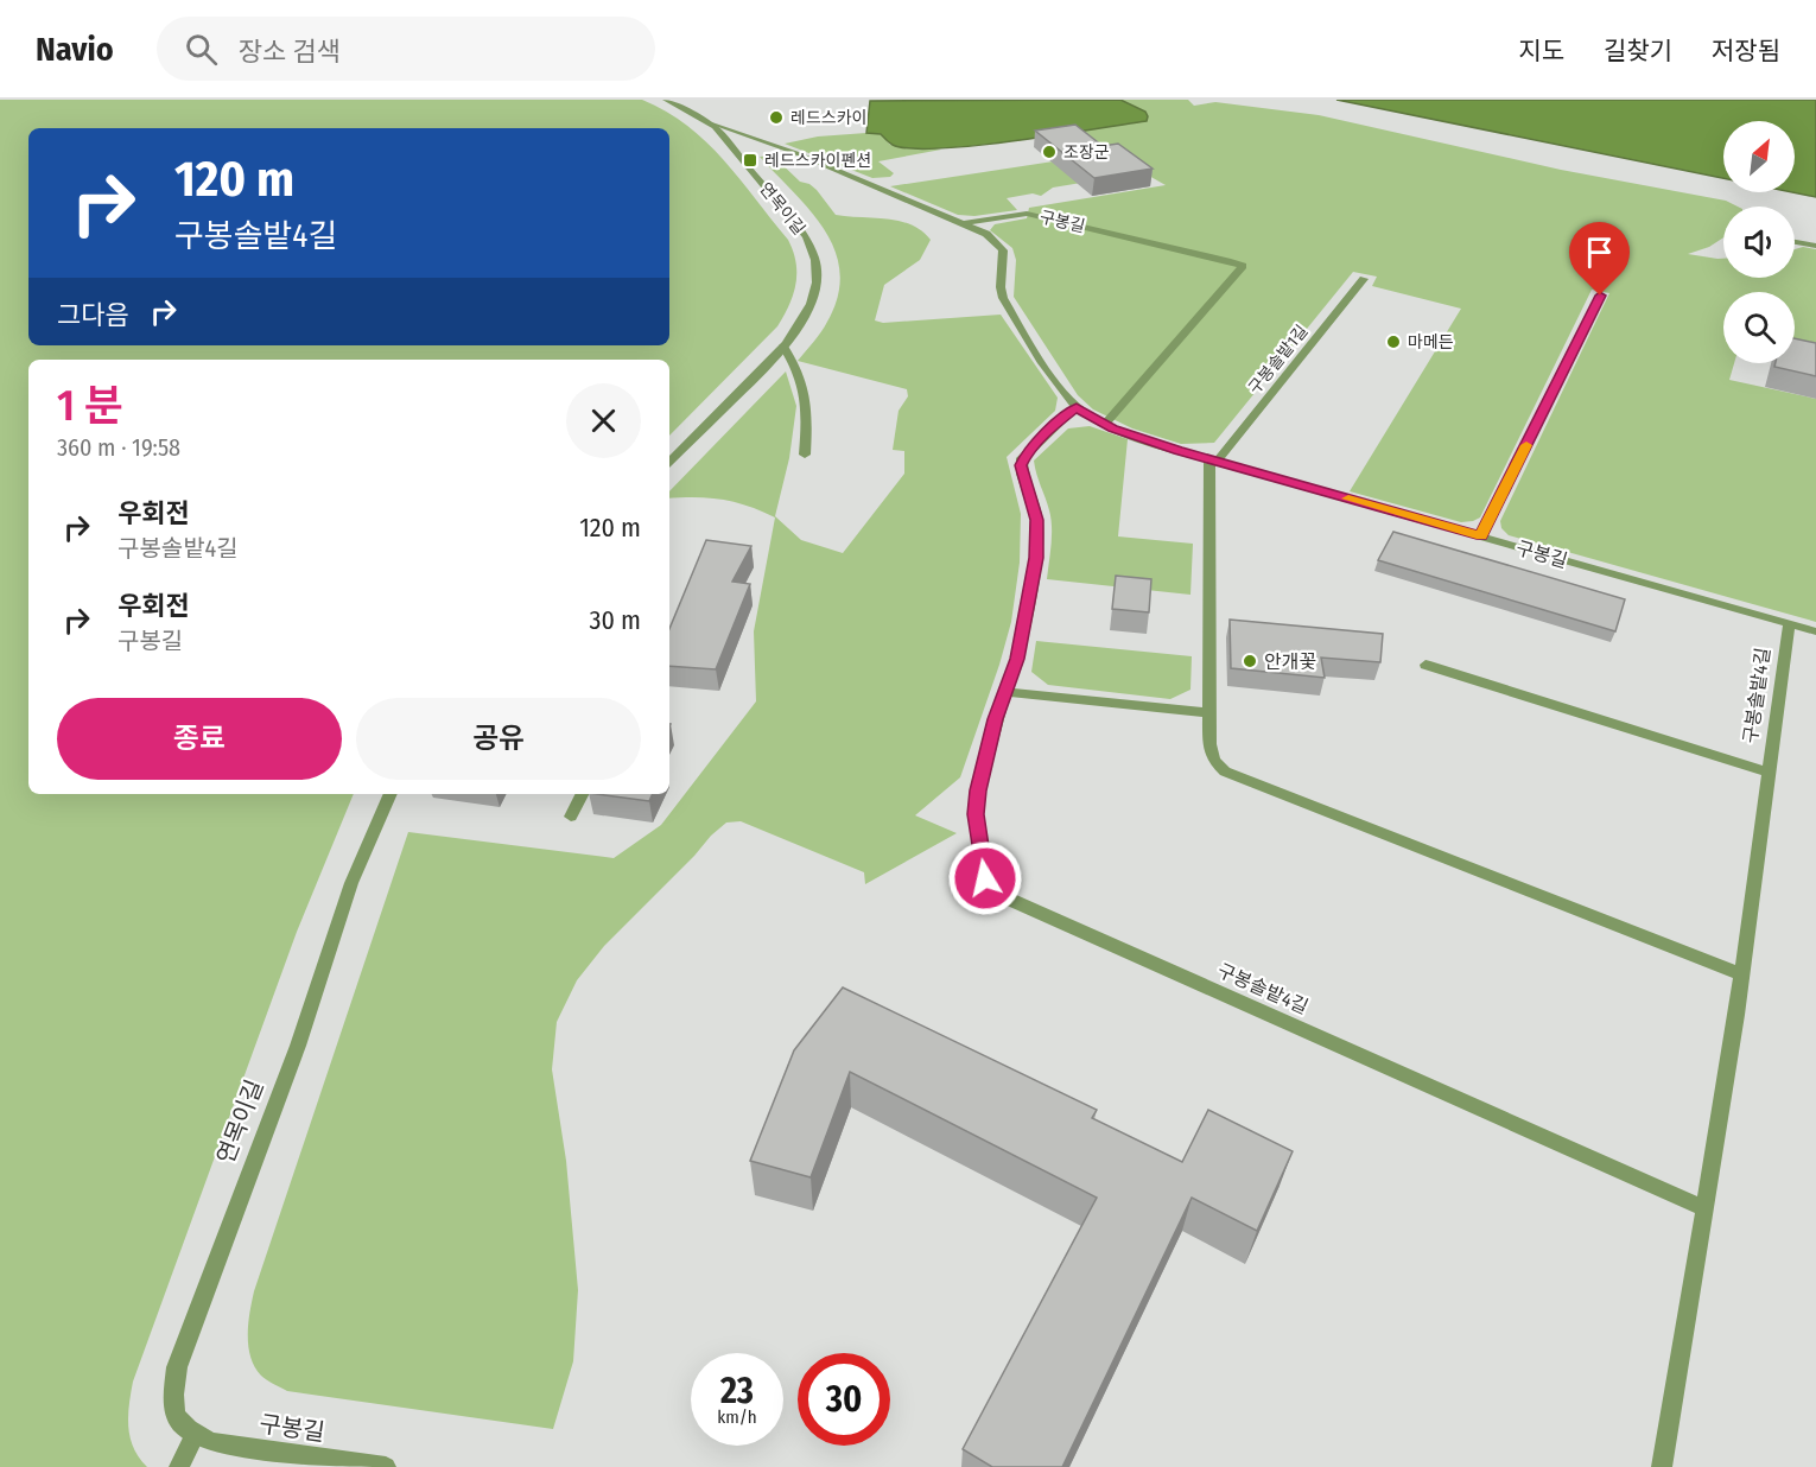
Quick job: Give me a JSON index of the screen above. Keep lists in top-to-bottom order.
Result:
{
  "streets": {
    "street": [
      "연목이길",
      "구봉길",
      "구봉솔밭1길",
      "구봉솔밭4길"
    ]
  },
  "crossings": [
    ["연목이길", "구봉길"],
    ["구봉길", "구봉솔밭1길"],
    ["구봉길", "구봉솔밭4길"]
  ],
  "places": {
    "other": [
      "레드스카이",
      "조장군",
      "마메든",
      "안개꽃"
    ],
    "transit": ["레드스카이펜션"]
  },
  "north": "top right",
  "page": {
    "header": "Navio",
    "search": "장소 검색",
    "nav": ["지도", "길찾기", "저장됨"],
    "turn": ["120 m", "구봉솔밭4길"],
    "then": "그다음",
    "heading": ["1 분", "360 m · 19:58"],
    "list": [
      {
        "name": "우회전",
        "note": "구봉솔밭4길",
        "value": "120 m"
      },
      {
        "name": "우회전",
        "note": "구봉길",
        "value": "30 m"
      }
    ],
    "buttons": ["종료", "공유"],
    "speed": "23 km/h",
    "limit": "30"
  }
}
